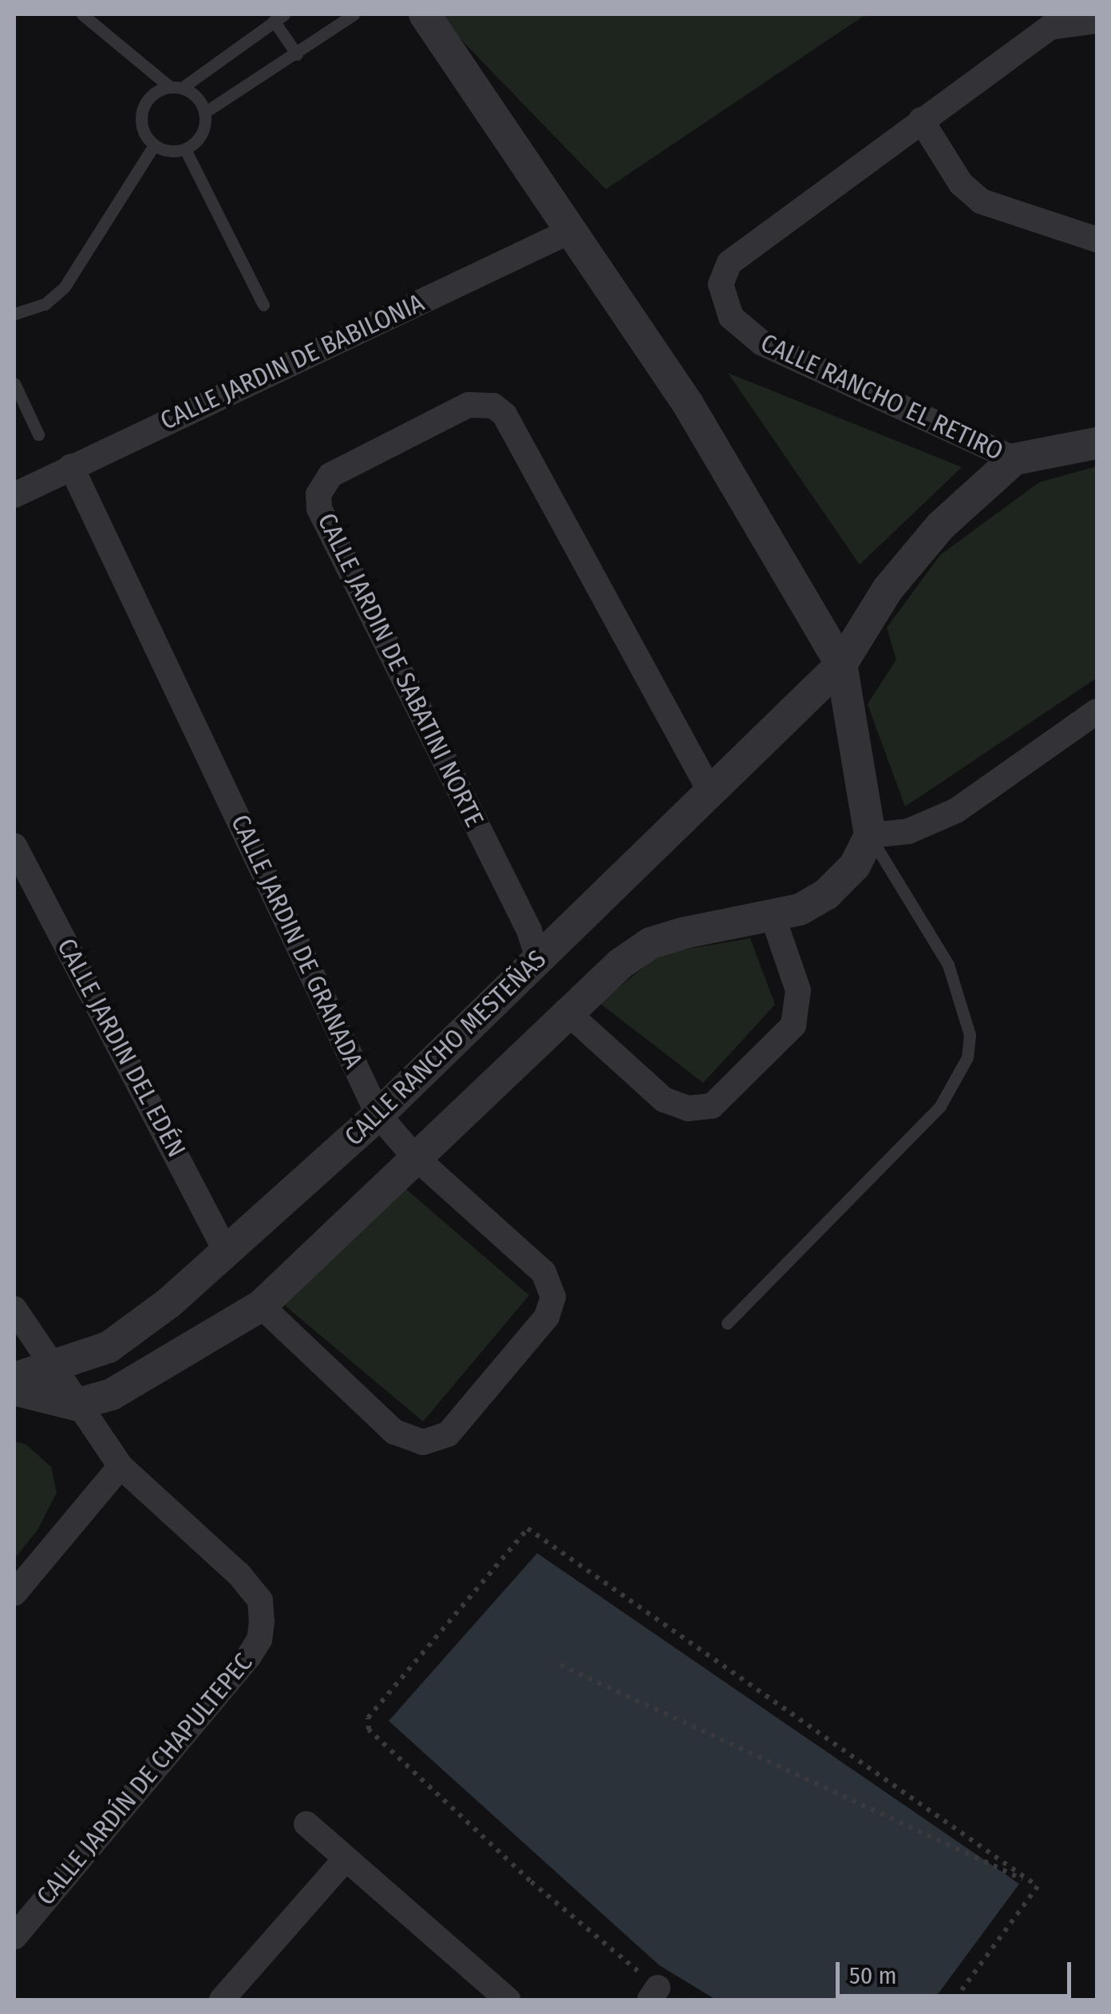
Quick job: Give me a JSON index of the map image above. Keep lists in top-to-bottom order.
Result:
{
  "streets": {
    "street": [
      "CALLE JARDIN DE BABILONIA",
      "CALLE RANCHO EL RETIRO",
      "CALLE JARDIN DE SABATINI NORTE",
      "CALLE JARDIN DE GRANADA",
      "CALLE JARDIN DEL EDÉN",
      "CALLE RANCHO MESTEÑAS",
      "CALLE JARDÍN DE CHAPULTEPEC"
    ]
  },
  "crossings": [
    ["CALLE JARDIN DE BABILONIA", "CALLE JARDIN DE GRANADA"],
    ["CALLE RANCHO EL RETIRO", "CALLE RANCHO MESTEÑAS"],
    ["CALLE JARDIN DE SABATINI NORTE", "CALLE RANCHO MESTEÑAS"],
    ["CALLE JARDIN DE GRANADA", "CALLE RANCHO MESTEÑAS"],
    ["CALLE JARDIN DEL EDÉN", "CALLE RANCHO MESTEÑAS"],
    ["CALLE RANCHO MESTEÑAS", "CALLE JARDÍN DE CHAPULTEPEC"]
  ],
  "scale_bar": "50 m"
}
